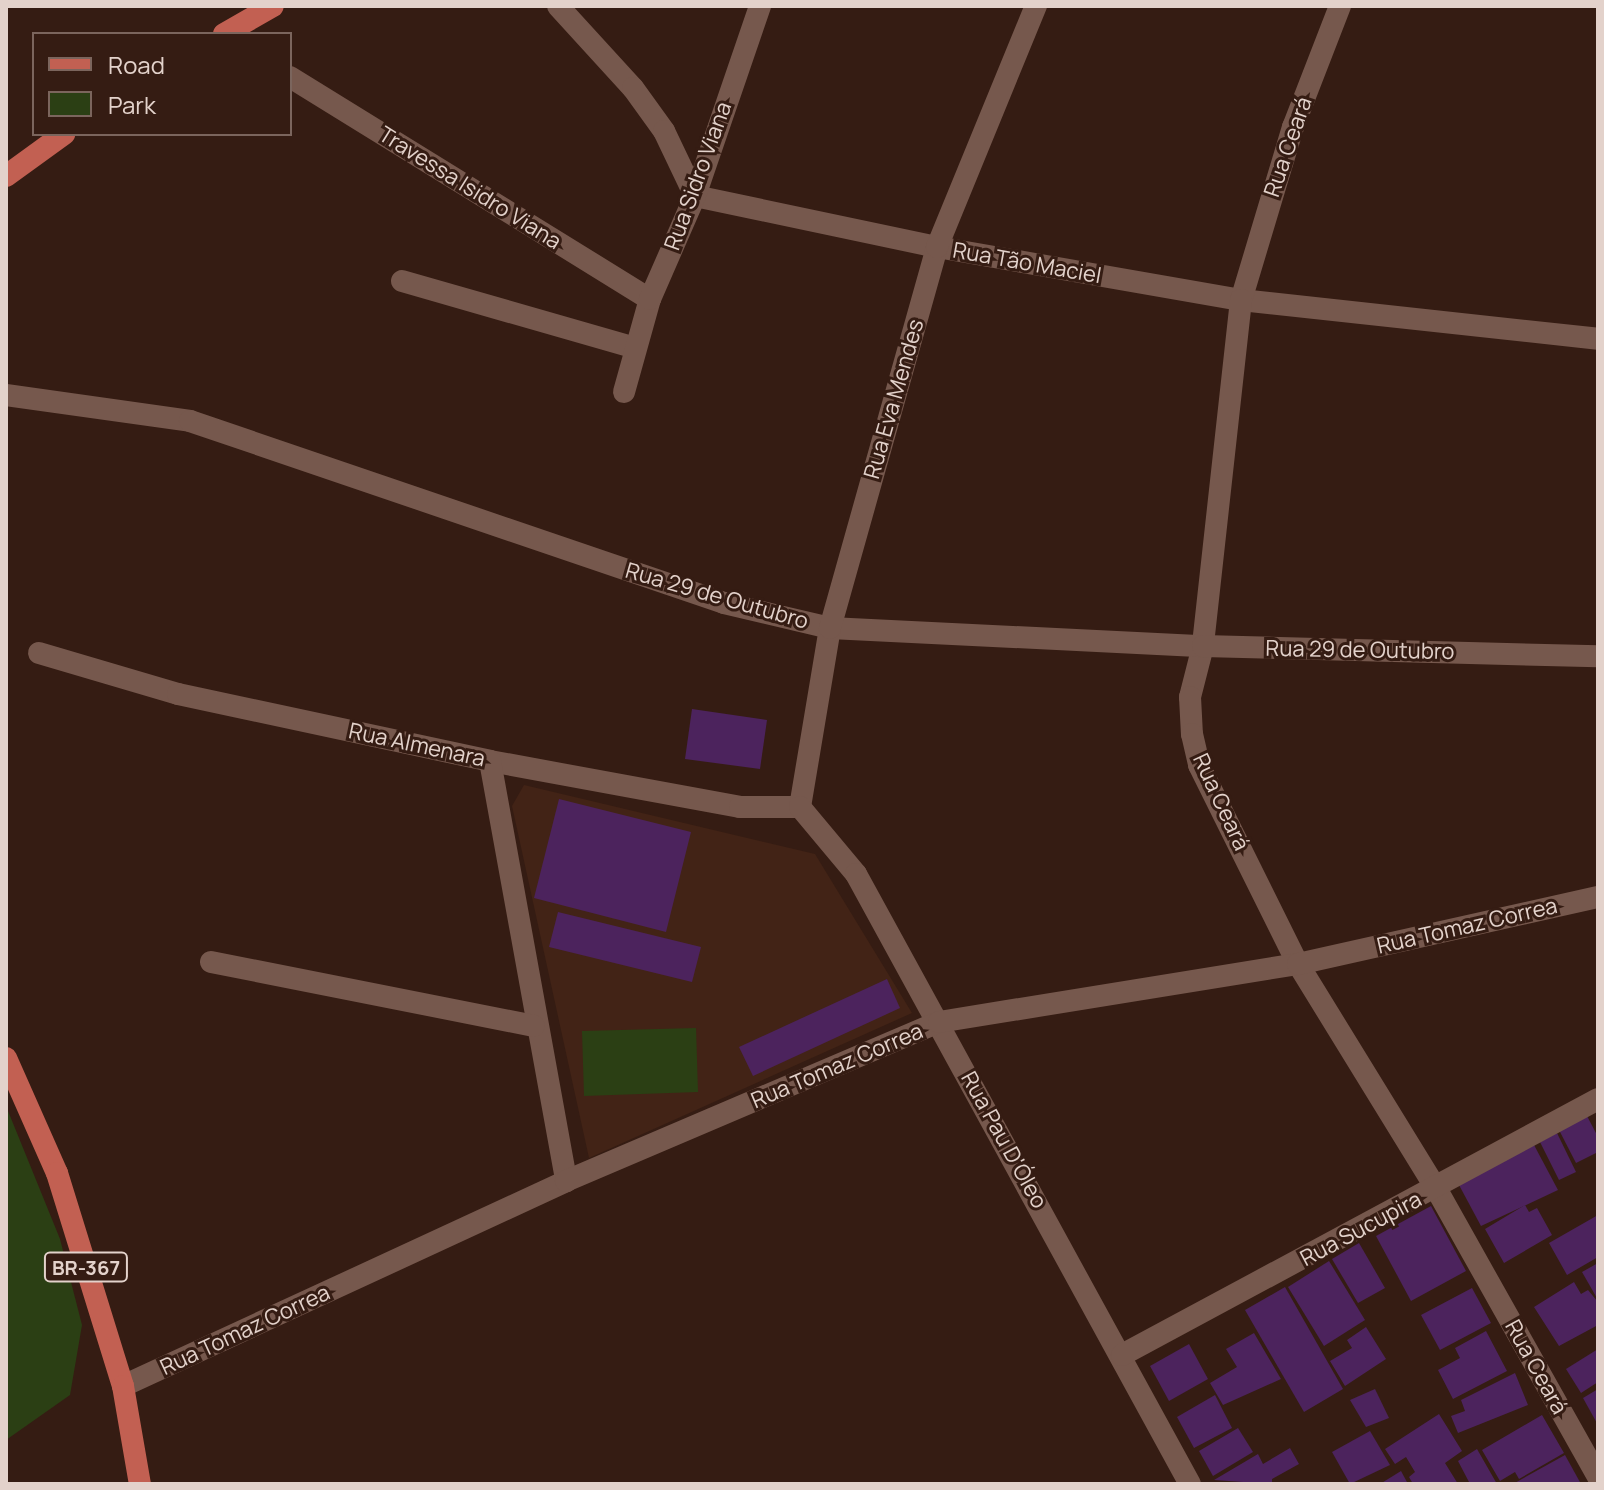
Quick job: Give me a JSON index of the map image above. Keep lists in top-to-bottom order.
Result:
{
  "streets": {
    "main road": ["BR-367"],
    "street": [
      "Rua Ceará",
      "Rua Sidro Viana",
      "Travessa Isidro Viana",
      "Rua Tão Maciel",
      "Rua Eva Mendes",
      "Rua 29 de Outubro",
      "Rua Almenara",
      "Rua Tomaz Correa",
      "Rua Pau D'Óleo",
      "Rua Sucupira"
    ]
  },
  "crossings": [
    ["Rua Ceará", "Rua Tão Maciel"],
    ["Rua Ceará", "Rua 29 de Outubro"],
    ["Rua Ceará", "Rua Tomaz Correa"],
    ["Rua Ceará", "Rua Sucupira"],
    ["Rua Sidro Viana", "Travessa Isidro Viana"],
    ["Rua Sidro Viana", "Rua Tão Maciel"],
    ["Rua Tão Maciel", "Rua Eva Mendes"],
    ["Rua Eva Mendes", "Rua 29 de Outubro"],
    ["Rua Eva Mendes", "Rua Almenara"],
    ["Rua Eva Mendes", "Rua Pau D'Óleo"],
    ["Rua Almenara", "Rua Pau D'Óleo"],
    ["Rua Tomaz Correa", "Rua Pau D'Óleo"],
    ["Rua Tomaz Correa", "BR-367"],
    ["Rua Pau D'Óleo", "Rua Sucupira"]
  ],
  "legend": ["Road", "Park"]
}
